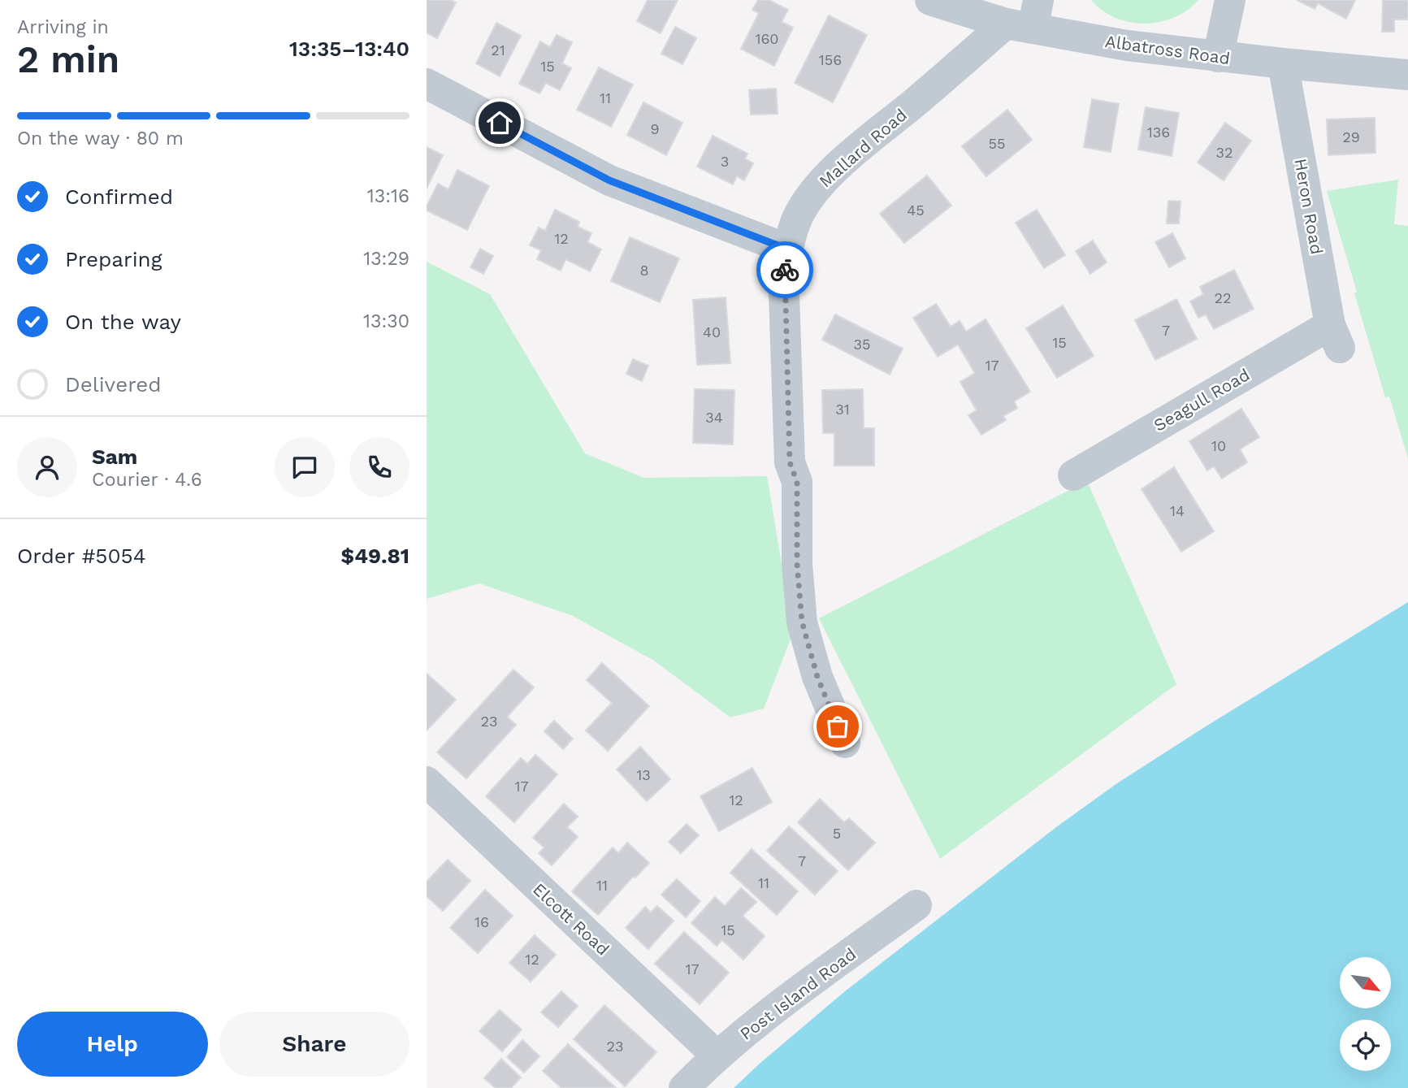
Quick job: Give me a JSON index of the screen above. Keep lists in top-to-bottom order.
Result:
{
  "streets": {
    "street": [
      "Albatross Road",
      "Mallard Road",
      "Heron Road",
      "Seagull Road",
      "Elcott Road",
      "Post Island Road"
    ]
  },
  "crossings": [
    ["Albatross Road", "Mallard Road"],
    ["Albatross Road", "Heron Road"],
    ["Heron Road", "Seagull Road"],
    ["Elcott Road", "Post Island Road"]
  ],
  "house_numbers": [
    "160",
    "21",
    "156",
    "15",
    "11",
    "9",
    "136",
    "29",
    "55",
    "32",
    "3",
    "45",
    "12",
    "8",
    "22",
    "7",
    "40",
    "15",
    "35",
    "17",
    "31",
    "34",
    "10",
    "14",
    "23",
    "13",
    "17",
    "12",
    "5",
    "7",
    "11",
    "11",
    "16",
    "15",
    "12",
    "17",
    "23"
  ],
  "north": "bottom right",
  "page": {
    "heading": ["2 min", "Arriving in", "13:35–13:40"],
    "panel": [
      "Sam",
      "Courier · 4.6",
      "Order #5054",
      "$49.81"
    ],
    "bar": "On the way · 80 m",
    "list": [
      ["Confirmed", "13:16"],
      ["Preparing", "13:29"],
      ["On the way", "13:30"],
      "Delivered"
    ],
    "buttons": ["Help", "Share"]
  }
}
